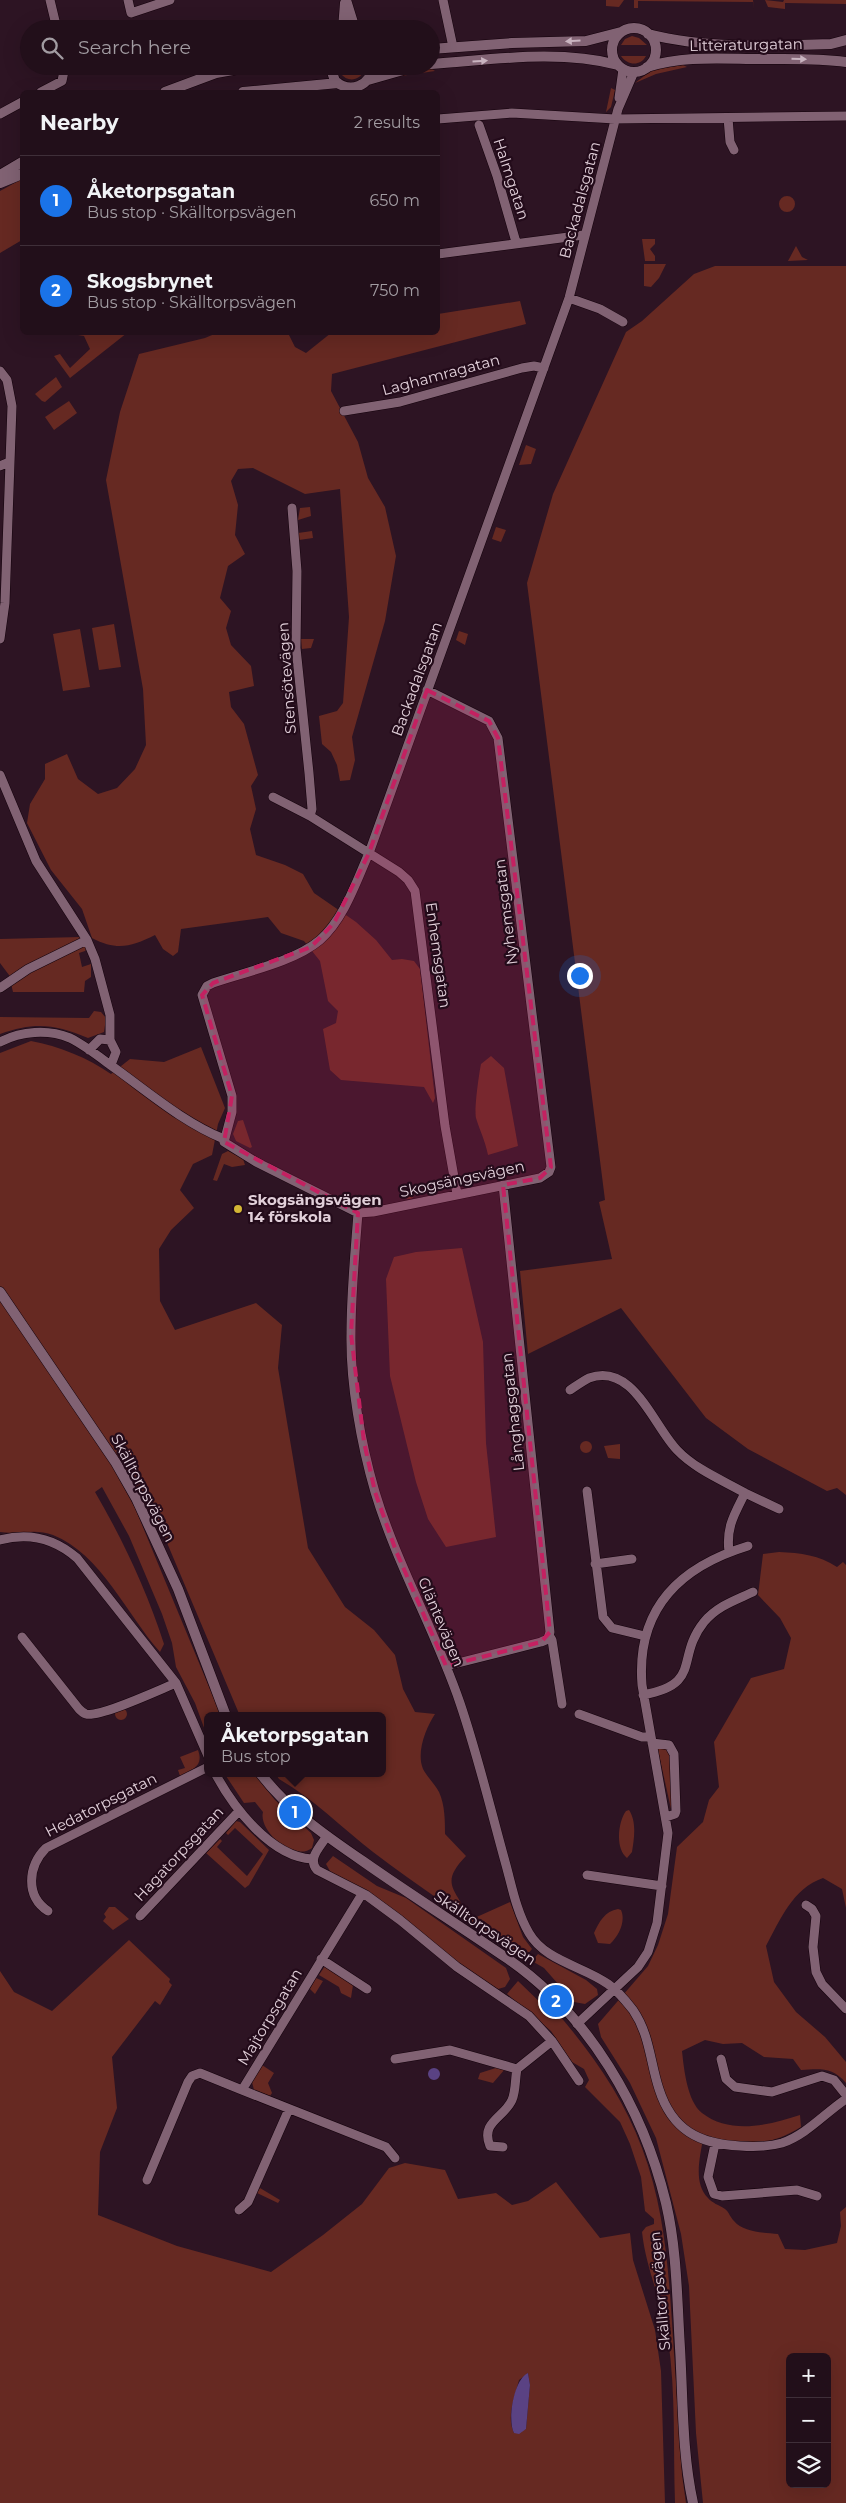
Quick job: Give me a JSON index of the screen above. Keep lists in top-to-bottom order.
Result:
{
  "streets": {
    "street": [
      "Litteraturgatan",
      "Halmgatan",
      "Backadalsgatan",
      "Laghamragatan",
      "Stensötevägen",
      "Nyhemsgatan",
      "Enhemsgatan",
      "Skogsängsvägen",
      "Långhagsgatan",
      "Skälltorpsvägen",
      "Gläntevägen",
      "Hedatorpsgatan",
      "Hagatorpsgatan",
      "Majtorpsgatan"
    ]
  },
  "crossings": [
    ["Litteraturgatan", "Backadalsgatan"],
    ["Backadalsgatan", "Laghamragatan"],
    ["Backadalsgatan", "Nyhemsgatan"],
    ["Backadalsgatan", "Enhemsgatan"],
    ["Stensötevägen", "Enhemsgatan"],
    ["Nyhemsgatan", "Skogsängsvägen"],
    ["Enhemsgatan", "Skogsängsvägen"],
    ["Skogsängsvägen", "Långhagsgatan"],
    ["Skogsängsvägen", "Gläntevägen"]
  ],
  "places": ["Skogsängsvägen 14 förskola"],
  "page": {
    "search": "Search here",
    "heading": ["Nearby", "2 results"],
    "list": [
      {
        "mark": "1",
        "name": "Åketorpsgatan",
        "note": "Bus stop · Skälltorpsvägen",
        "value": "650 m"
      },
      {
        "mark": "2",
        "name": "Skogsbrynet",
        "note": "Bus stop · Skälltorpsvägen",
        "value": "750 m"
      }
    ],
    "popup": ["Åketorpsgatan", "Bus stop"],
    "pins": ["1", "2"],
    "map_buttons": ["+", "−"]
  }
}
